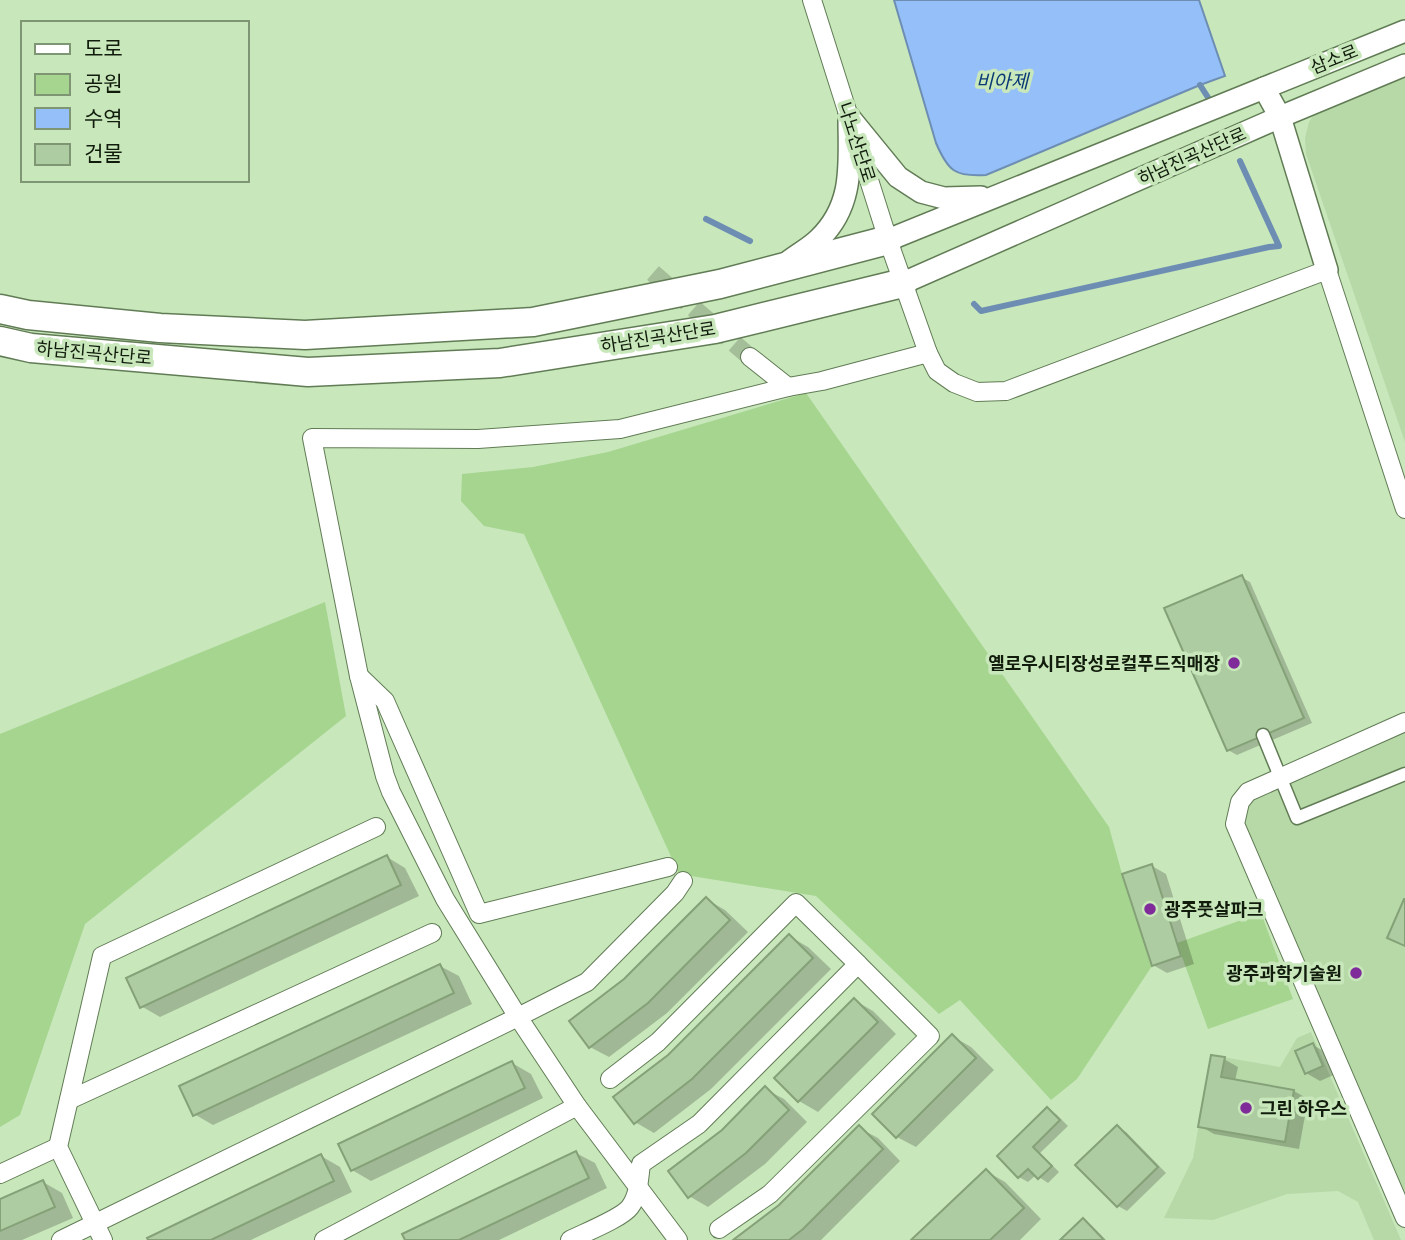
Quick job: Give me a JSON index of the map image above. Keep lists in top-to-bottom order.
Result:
{
  "streets": {
    "highway": ["하남진곡산단로"],
    "street": ["삼소로", "나노산단로"]
  },
  "crossings": [
    ["삼소로", "하남진곡산단로"],
    ["나노산단로", "하남진곡산단로"]
  ],
  "water": ["비아제"],
  "places": [
    "옐로우시티장성로컬푸드직매장",
    "광주풋살파크",
    "광주과학기술원",
    "그린 하우스"
  ],
  "legend": [
    "도로",
    "공원",
    "수역",
    "건물"
  ]
}
